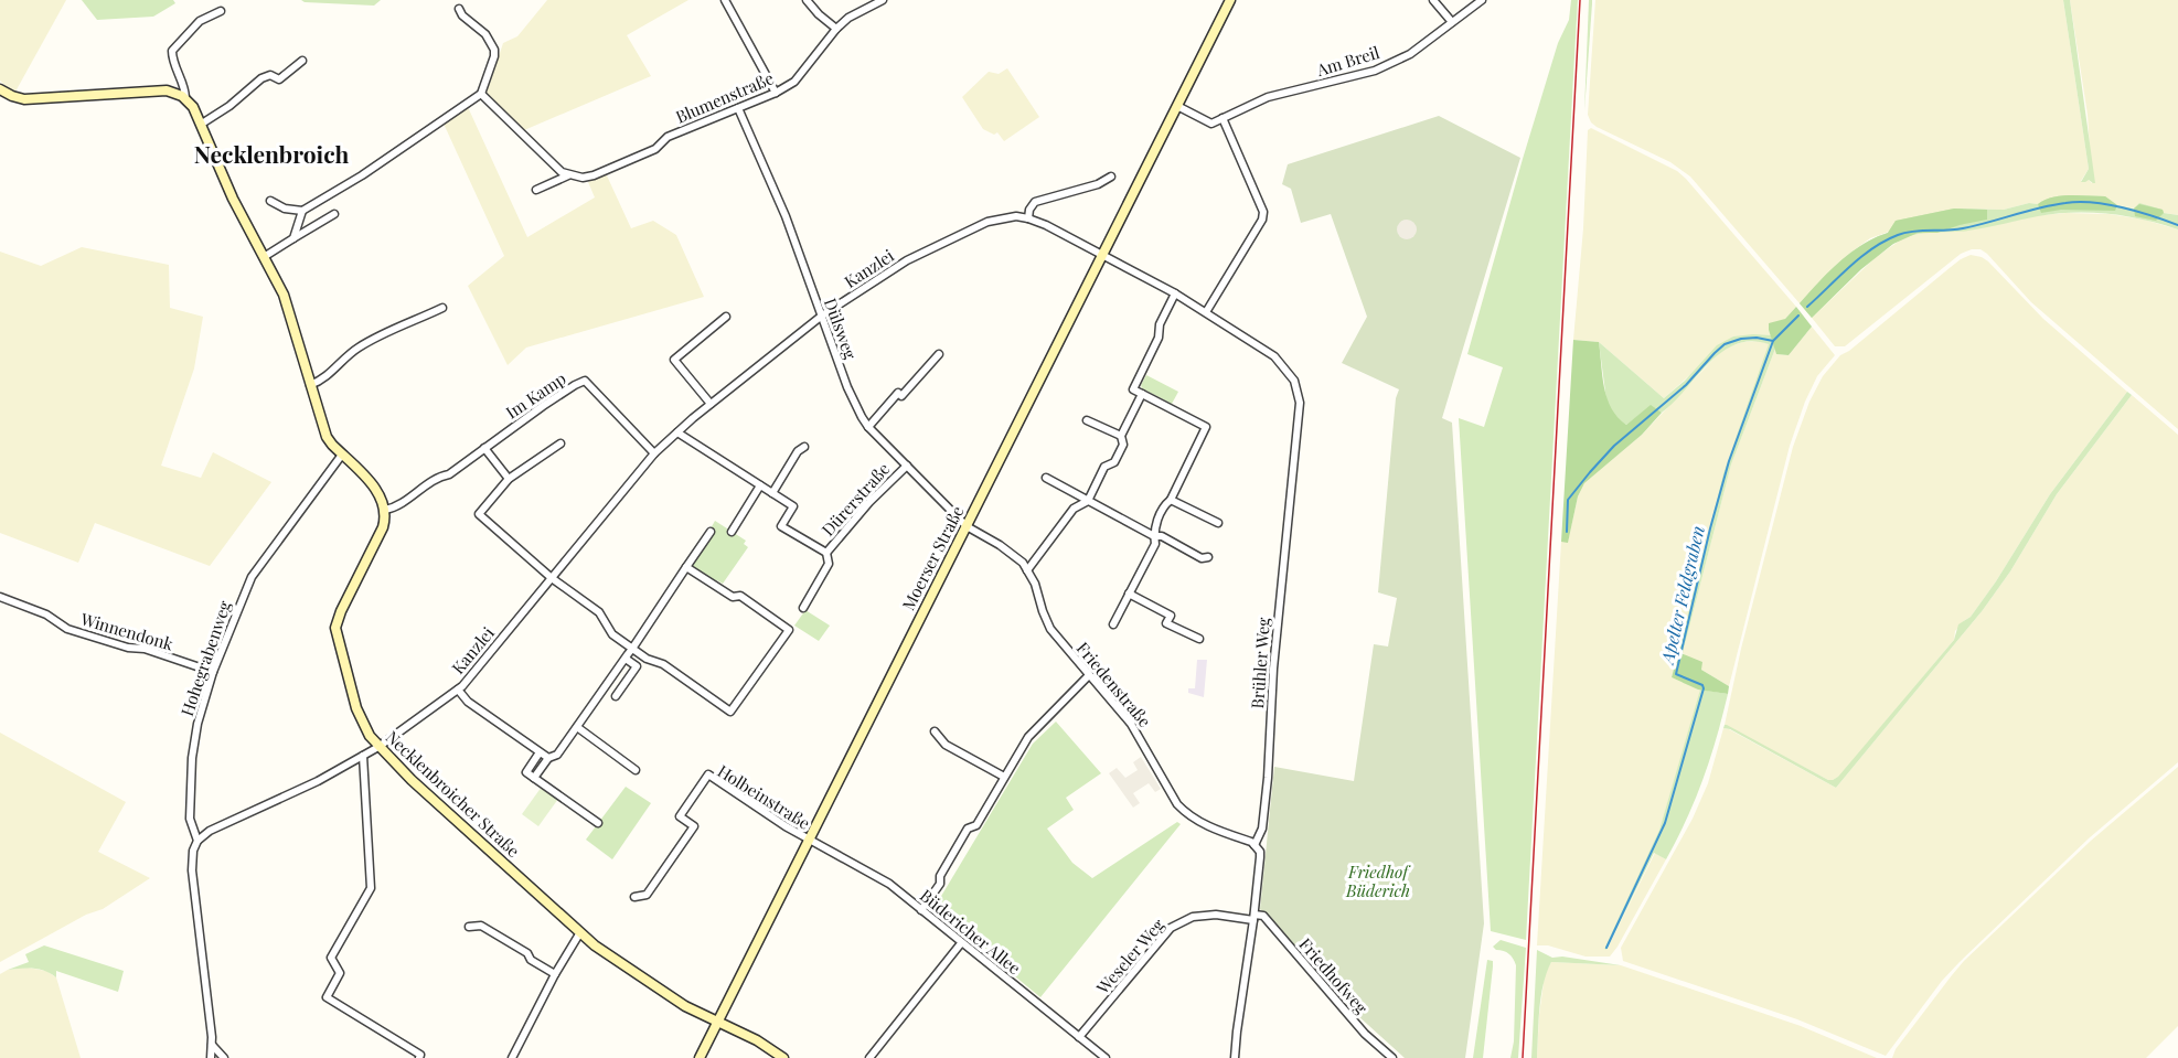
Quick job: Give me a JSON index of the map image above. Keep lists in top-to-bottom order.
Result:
{
  "streets": {
    "main road": ["Moerser Straße", "Necklenbroicher Straße"],
    "street": [
      "Am Breil",
      "Blumenstraße",
      "Kanzlei",
      "Dülsweg",
      "Im Kamp",
      "Dürerstraße",
      "Winnendonk",
      "Hohegrabenweg",
      "Brühler Weg",
      "Friedenstraße",
      "Holbeinstraße",
      "Büdericher Allee",
      "Weseler Weg",
      "Friedhofweg"
    ]
  },
  "crossings": [
    ["Am Breil", "Moerser Straße"],
    ["Blumenstraße", "Dülsweg"],
    ["Kanzlei", "Dülsweg"],
    ["Kanzlei", "Im Kamp"],
    ["Kanzlei", "Dürerstraße"],
    ["Kanzlei", "Moerser Straße"],
    ["Kanzlei", "Hohegrabenweg"],
    ["Kanzlei", "Brühler Weg"],
    ["Kanzlei", "Necklenbroicher Straße"],
    ["Dülsweg", "Dürerstraße"],
    ["Dülsweg", "Moerser Straße"],
    ["Dülsweg", "Friedenstraße"],
    ["Im Kamp", "Necklenbroicher Straße"],
    ["Moerser Straße", "Brühler Weg"],
    ["Moerser Straße", "Friedenstraße"],
    ["Moerser Straße", "Necklenbroicher Straße"],
    ["Moerser Straße", "Holbeinstraße"],
    ["Moerser Straße", "Büdericher Allee"],
    ["Winnendonk", "Hohegrabenweg"],
    ["Brühler Weg", "Friedenstraße"],
    ["Brühler Weg", "Weseler Weg"],
    ["Brühler Weg", "Friedhofweg"],
    ["Holbeinstraße", "Büdericher Allee"],
    ["Büdericher Allee", "Weseler Weg"],
    ["Weseler Weg", "Friedhofweg"]
  ],
  "districts": ["Necklenbroich"],
  "water": ["Apelter Feldgraben"],
  "parks": ["Friedhof Büderich"]
}
